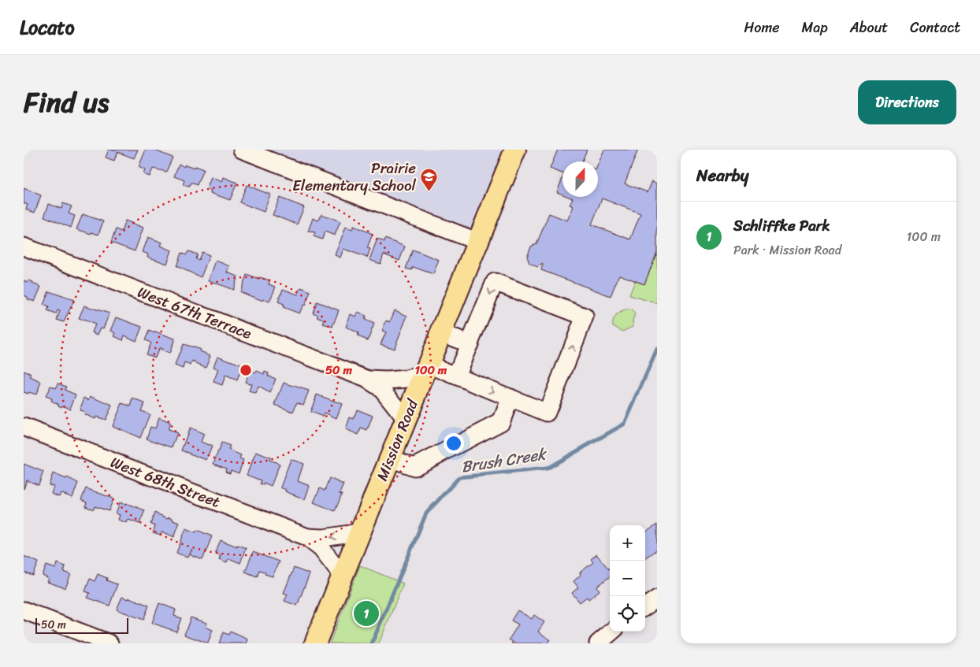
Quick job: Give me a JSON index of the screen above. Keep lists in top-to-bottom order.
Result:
{
  "streets": {
    "main road": ["Mission Road"],
    "street": ["West 67th Terrace", "West 68th Street"]
  },
  "crossings": [
    ["West 67th Terrace", "Mission Road"],
    ["Mission Road", "West 68th Street"]
  ],
  "water": ["Brush Creek"],
  "places": {
    "school or university": ["Prairie Elementary School"]
  },
  "scale_bar": "50 m",
  "north": "top",
  "page": {
    "header": "Locato",
    "nav": [
      "Home",
      "Map",
      "About",
      "Contact"
    ],
    "title": "Find us",
    "buttons": "Directions",
    "heading": "Nearby",
    "list": [
      {
        "mark": "1",
        "name": "Schliffke Park",
        "note": "Park · Mission Road",
        "value": "100 m"
      }
    ],
    "map_buttons": ["+", "−"],
    "pins": "1",
    "scale": "50 m"
  },
  "rings": ["50 m", "100 m"]
}
